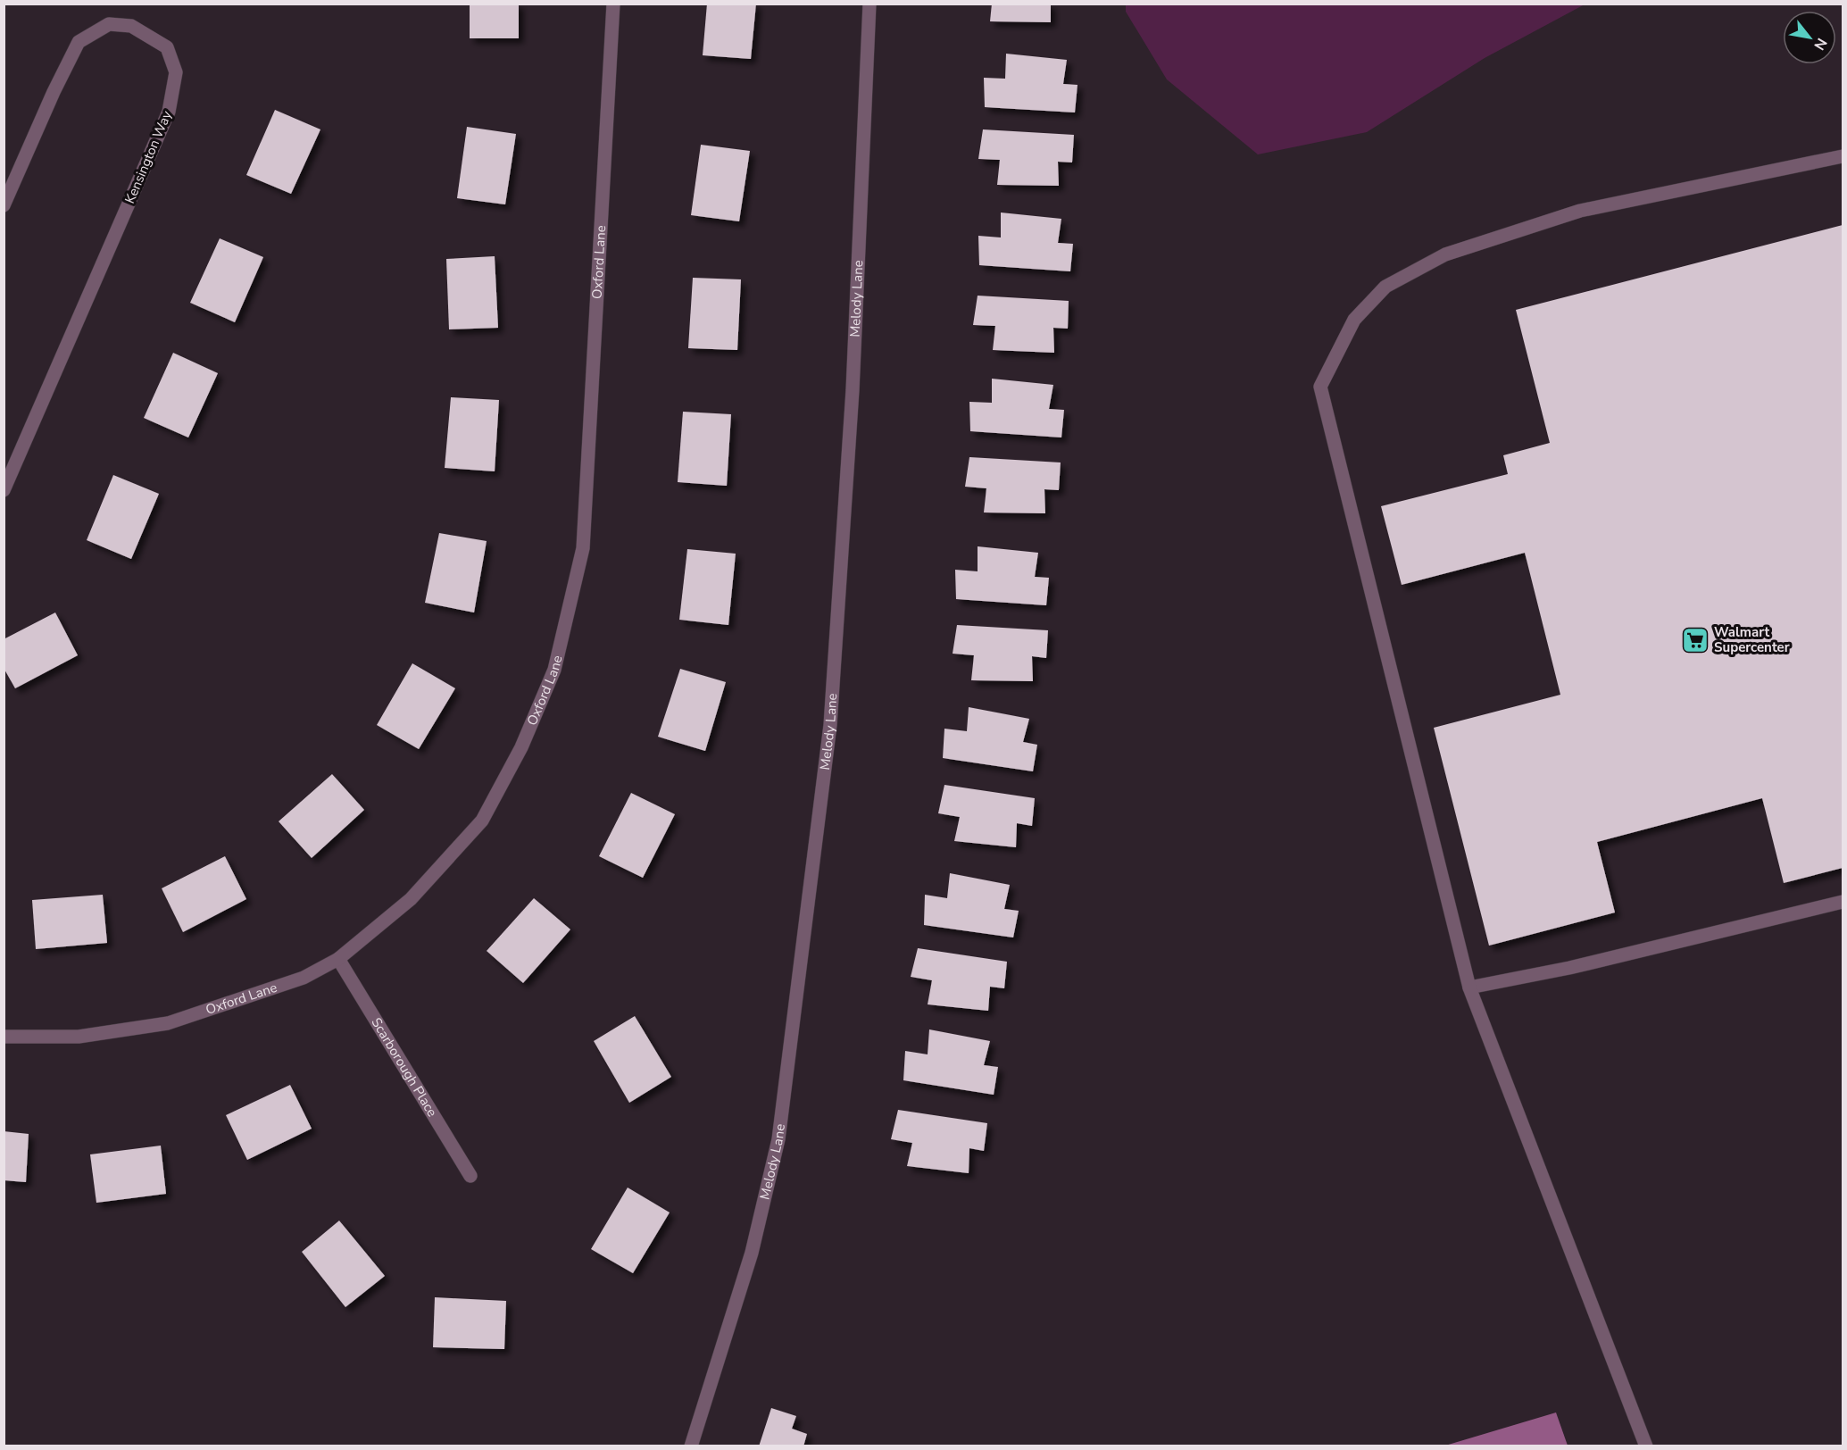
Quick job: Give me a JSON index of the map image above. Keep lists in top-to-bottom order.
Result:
{
  "streets": {
    "street": [
      "Kensington Way",
      "Oxford Lane",
      "Melody Lane",
      "Scarborough Place"
    ]
  },
  "crossings": [
    ["Oxford Lane", "Scarborough Place"]
  ],
  "places": {
    "supermarket": ["Walmart Supercenter"]
  },
  "north": "bottom right"
}
